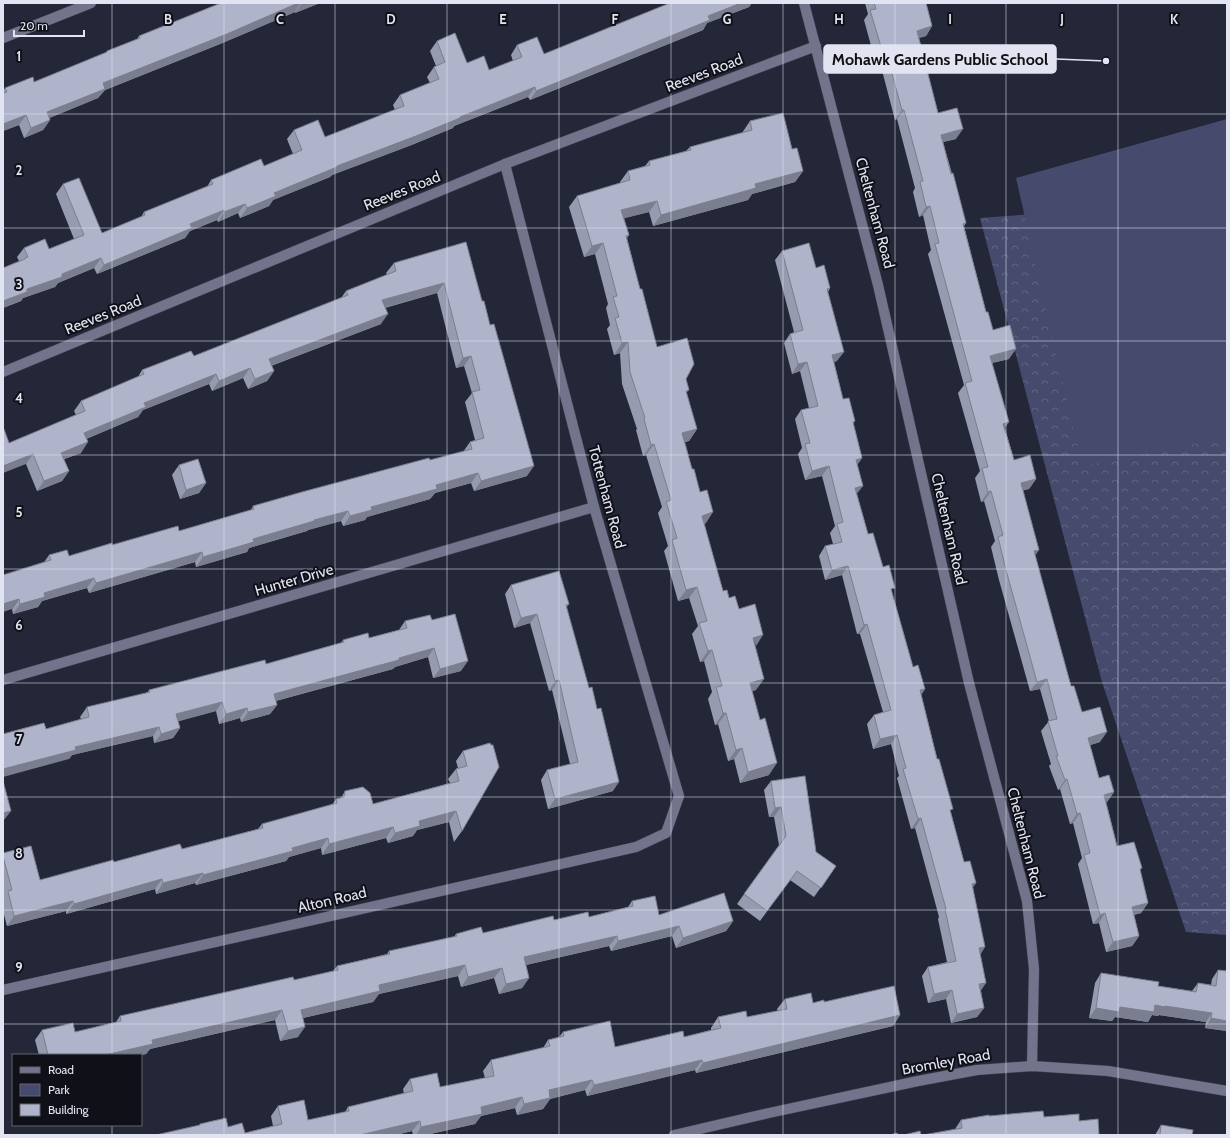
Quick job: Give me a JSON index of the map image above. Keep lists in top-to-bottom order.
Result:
{
  "streets": {
    "street": [
      "Reeves Road",
      "Cheltenham Road",
      "Tottenham Road",
      "Hunter Drive",
      "Alton Road",
      "Bromley Road"
    ]
  },
  "crossings": [
    ["Reeves Road", "Cheltenham Road"],
    ["Reeves Road", "Tottenham Road"],
    ["Cheltenham Road", "Bromley Road"],
    ["Tottenham Road", "Hunter Drive"],
    ["Tottenham Road", "Alton Road"]
  ],
  "places": ["Mohawk Gardens Public School"],
  "legend": ["Road", "Park", "Building"],
  "scale_bar": "20 m",
  "grid": {
    "columns": [
      "B",
      "C",
      "D",
      "E",
      "F",
      "G",
      "H",
      "I",
      "J",
      "K"
    ],
    "rows": [
      "1",
      "2",
      "3",
      "4",
      "5",
      "6",
      "7",
      "8",
      "9"
    ]
  }
}
